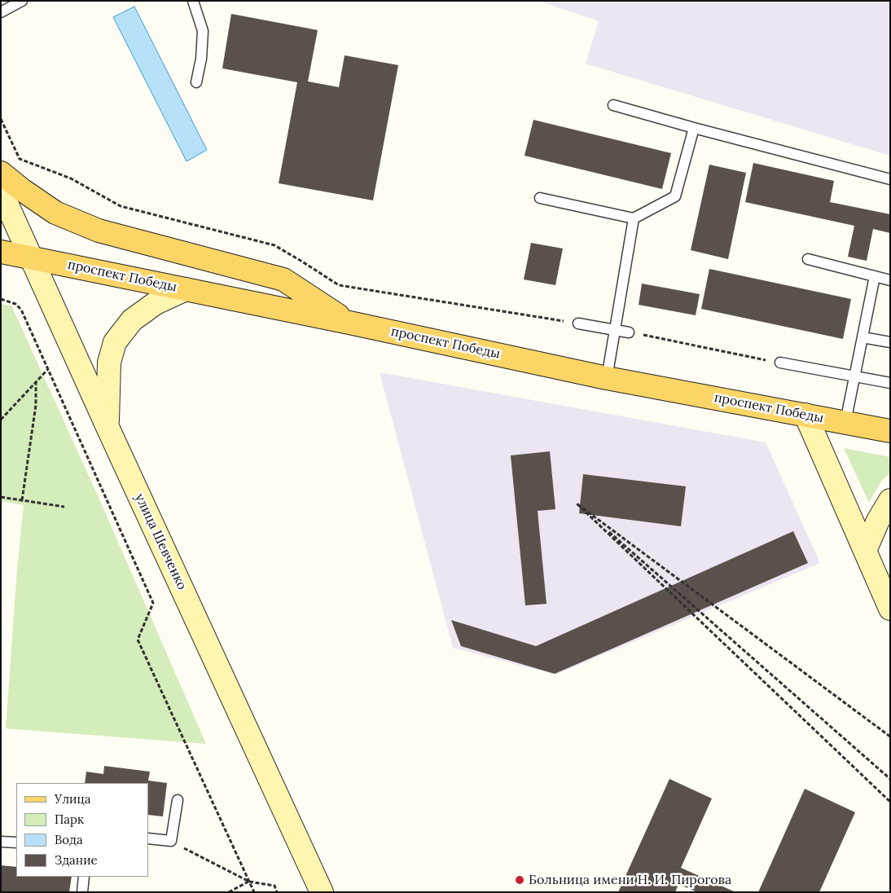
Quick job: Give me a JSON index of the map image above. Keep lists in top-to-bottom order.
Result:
{
  "streets": {
    "main road": ["проспект Победы", "улица Шевченко"]
  },
  "crossings": [
    ["проспект Победы", "улица Шевченко"]
  ],
  "places": ["Больница имени Н. И. Пирогова"],
  "legend": [
    "Улица",
    "Парк",
    "Вода",
    "Здание"
  ]
}
